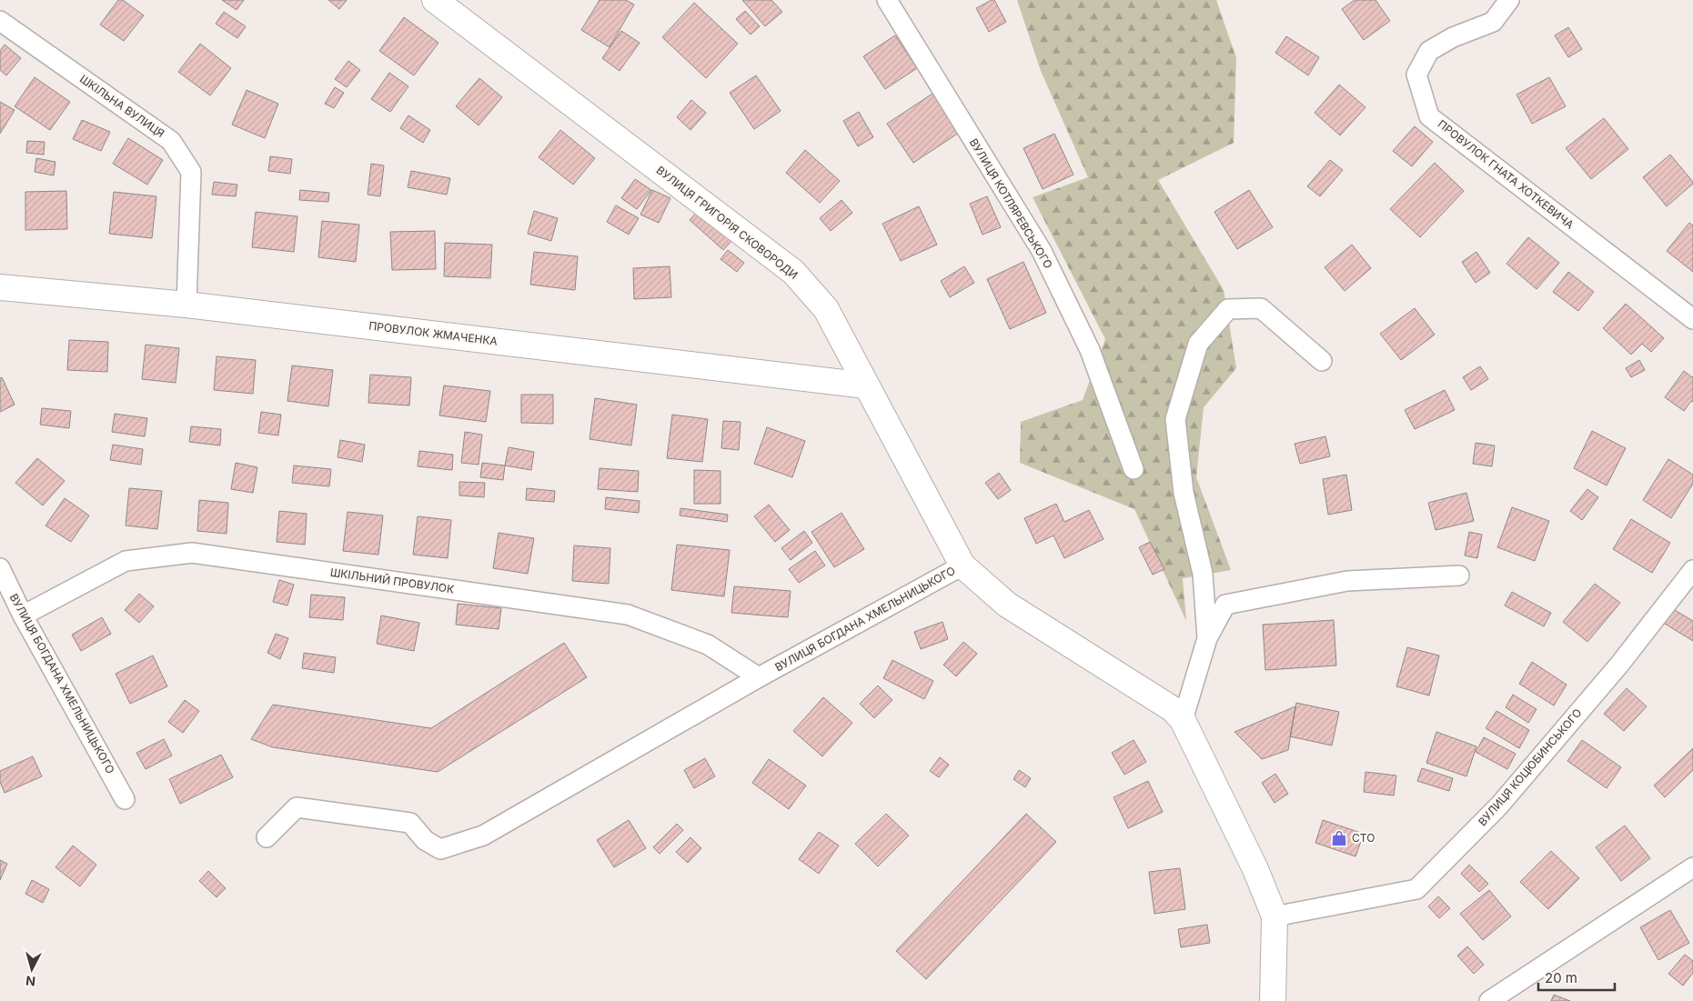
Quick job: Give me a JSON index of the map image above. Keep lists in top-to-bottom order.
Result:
{
  "streets": {
    "street": [
      "ШКІЛЬНА ВУЛИЦЯ",
      "ПРОВУЛОК ГНАТА ХОТКЕВИЧА",
      "ВУЛИЦЯ КОТЛЯРЕВСЬКОГО",
      "ВУЛИЦЯ ГРИГОРІЯ СКОВОРОДИ",
      "ПРОВУЛОК ЖМАЧЕНКА",
      "ШКІЛЬНИЙ ПРОВУЛОК",
      "ВУЛИЦЯ БОГДАНА ХМЕЛЬНИЦЬКОГО",
      "ВУЛИЦЯ КОЦЮБИНСЬКОГО"
    ]
  },
  "crossings": [
    ["ШКІЛЬНА ВУЛИЦЯ", "ПРОВУЛОК ЖМАЧЕНКА"],
    ["ВУЛИЦЯ ГРИГОРІЯ СКОВОРОДИ", "ПРОВУЛОК ЖМАЧЕНКА"],
    ["ВУЛИЦЯ ГРИГОРІЯ СКОВОРОДИ", "ВУЛИЦЯ БОГДАНА ХМЕЛЬНИЦЬКОГО"],
    ["ШКІЛЬНИЙ ПРОВУЛОК", "ВУЛИЦЯ БОГДАНА ХМЕЛЬНИЦЬКОГО"],
    ["ВУЛИЦЯ БОГДАНА ХМЕЛЬНИЦЬКОГО", "ВУЛИЦЯ КОЦЮБИНСЬКОГО"]
  ],
  "places": {
    "shop": ["СТО"]
  },
  "scale_bar": "20 m",
  "north": "bottom"
}
